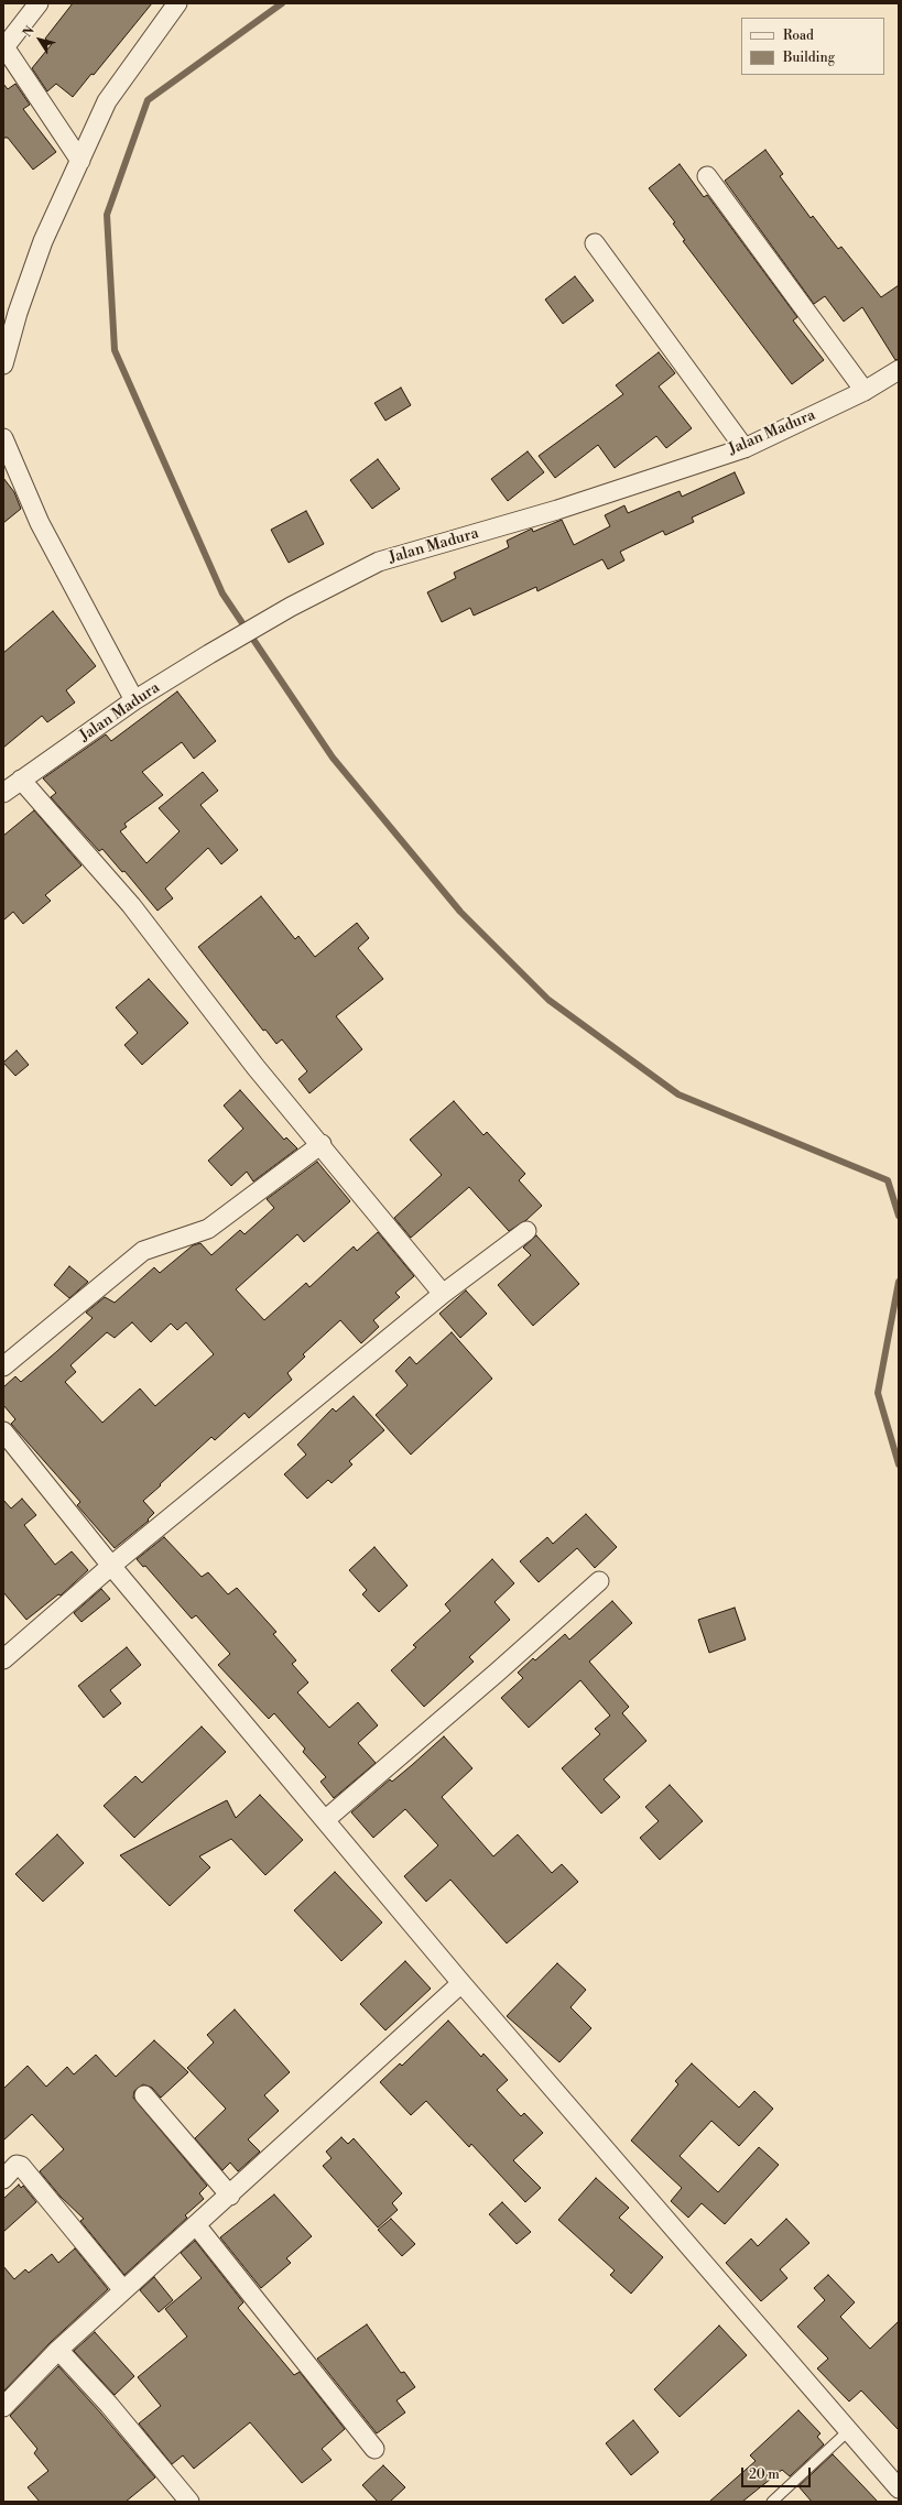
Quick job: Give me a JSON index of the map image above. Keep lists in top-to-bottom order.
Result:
{
  "streets": {
    "street": ["Jalan Madura"]
  },
  "legend": ["Road", "Building"],
  "scale_bar": "20 m",
  "north": "top left"
}
